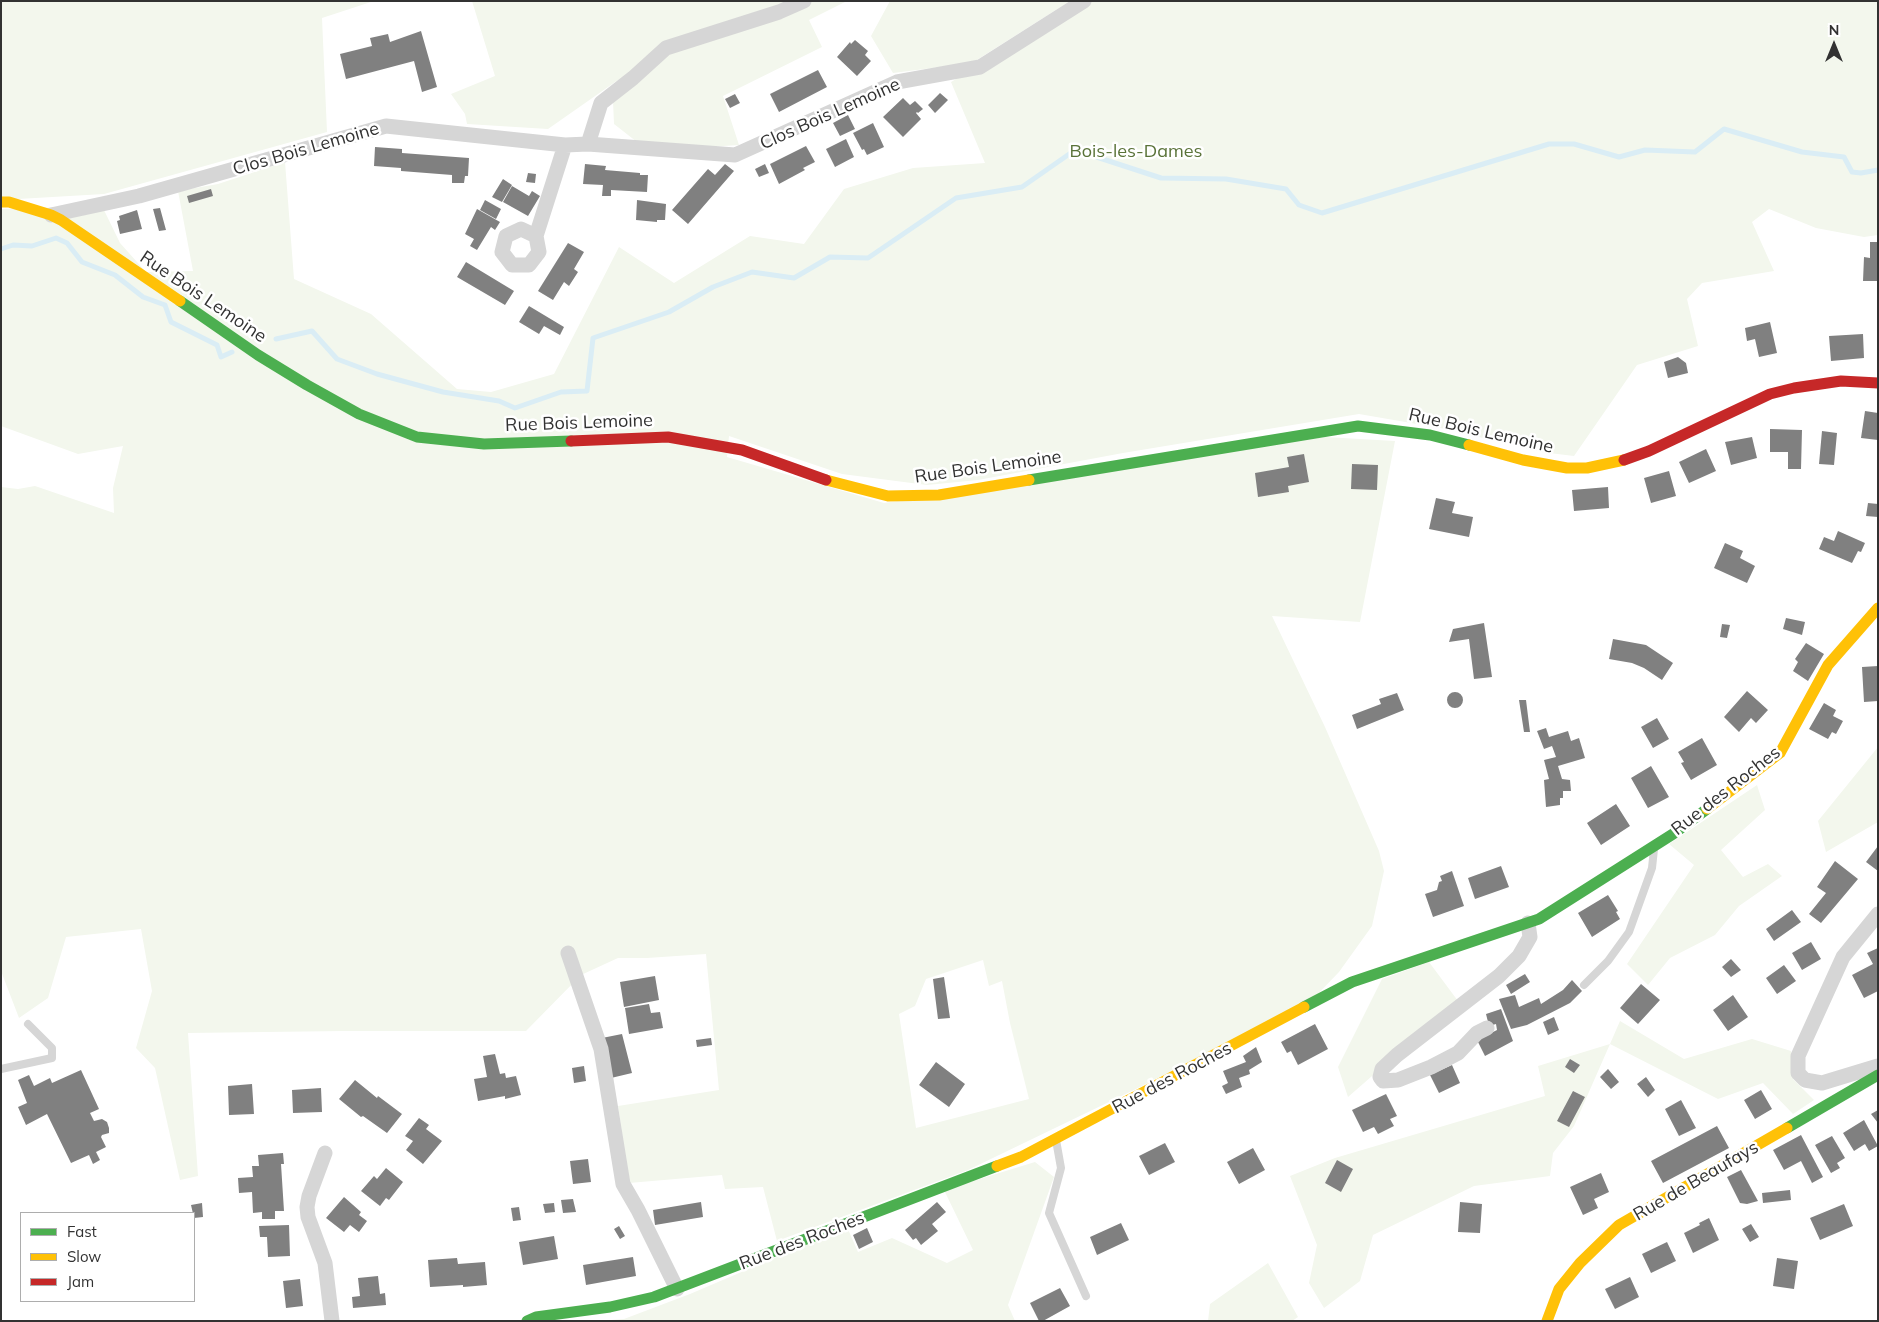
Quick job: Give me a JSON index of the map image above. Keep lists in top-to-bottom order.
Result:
{
  "streets": {
    "street": [
      "Clos Bois Lemoine",
      "Rue Bois Lemoine",
      "Rue des Roches",
      "Rue de Beaufays"
    ]
  },
  "crossings": [
    ["Clos Bois Lemoine", "Rue Bois Lemoine"]
  ],
  "parks": ["Bois-les-Dames"],
  "legend": ["Fast", "Slow", "Jam"],
  "north": "top"
}
